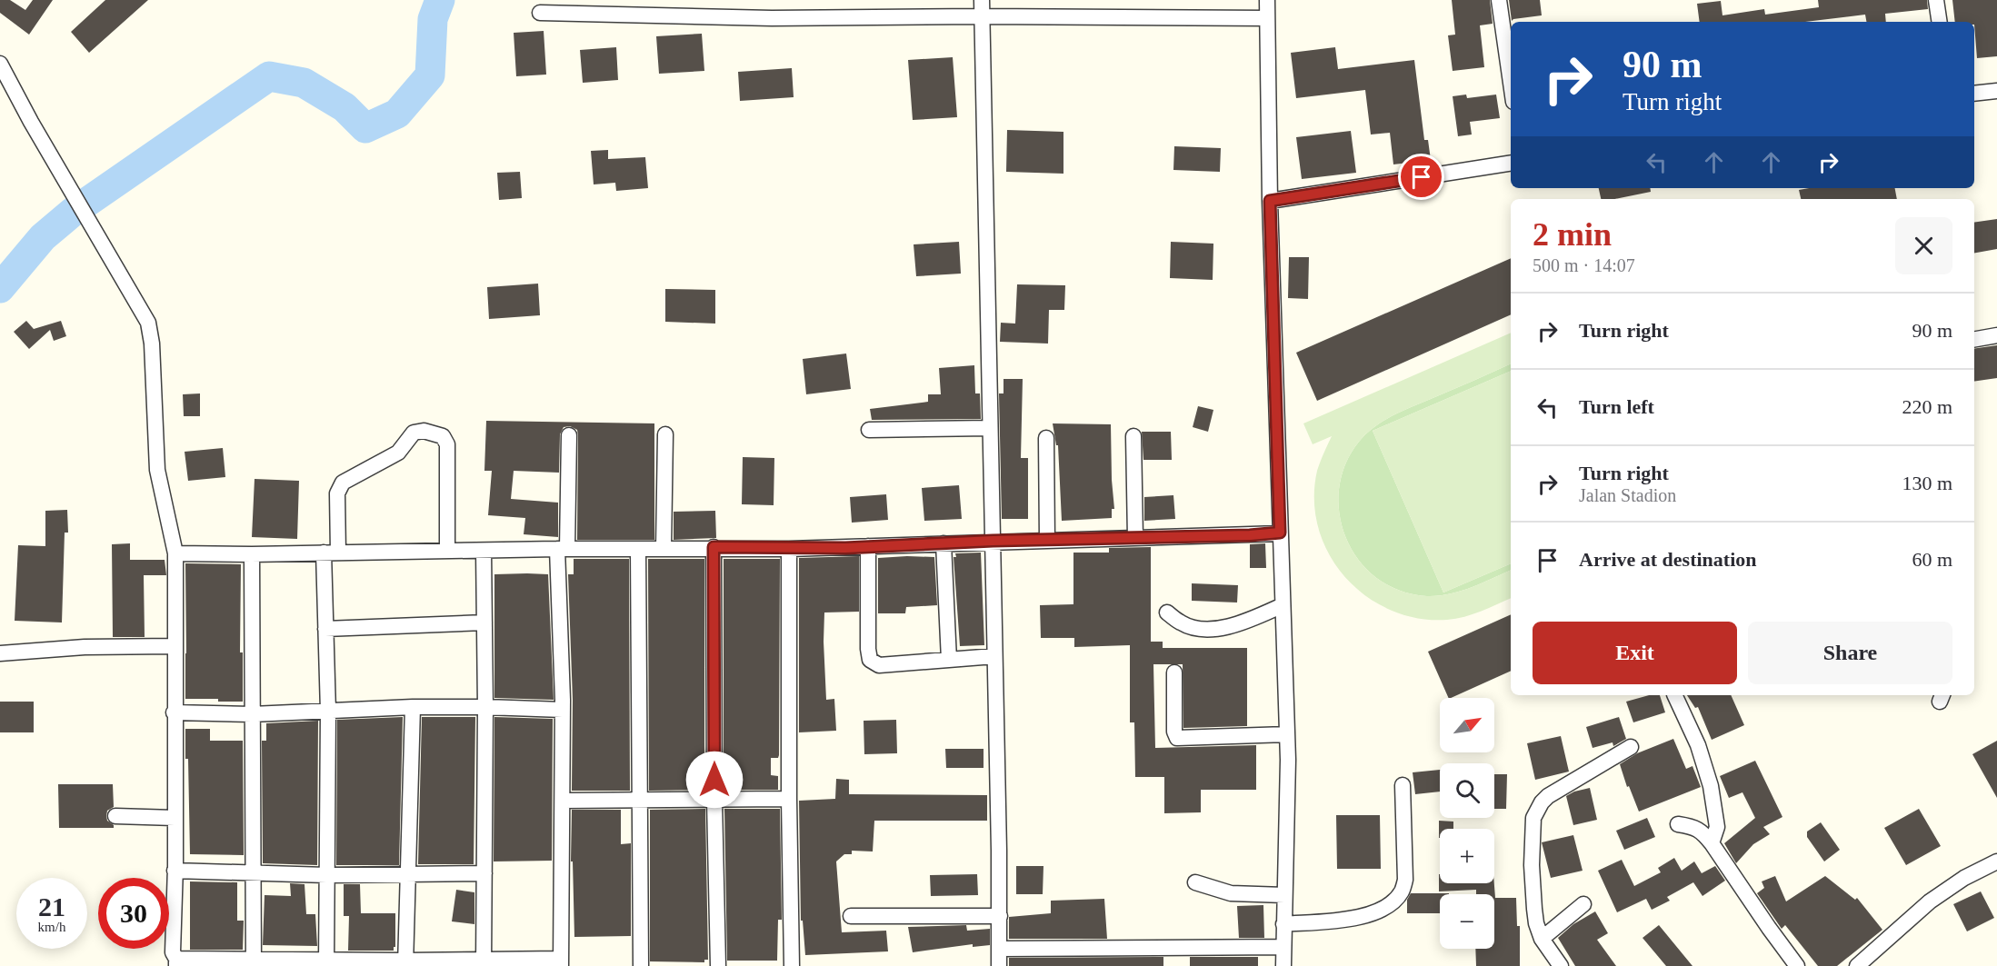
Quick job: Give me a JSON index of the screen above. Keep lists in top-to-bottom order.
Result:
{
  "north": "top right",
  "page": {
    "turn": ["90 m", "Turn right"],
    "heading": ["2 min", "500 m · 14:07"],
    "list": [
      {
        "name": "Turn right",
        "value": "90 m"
      },
      {
        "name": "Turn left",
        "value": "220 m"
      },
      {
        "name": "Turn right",
        "note": "Jalan Stadion",
        "value": "130 m"
      },
      {
        "name": "Arrive at destination",
        "value": "60 m"
      }
    ],
    "buttons": ["Exit", "Share"],
    "map_buttons": ["+", "−"],
    "speed": "21 km/h",
    "limit": "30"
  }
}
